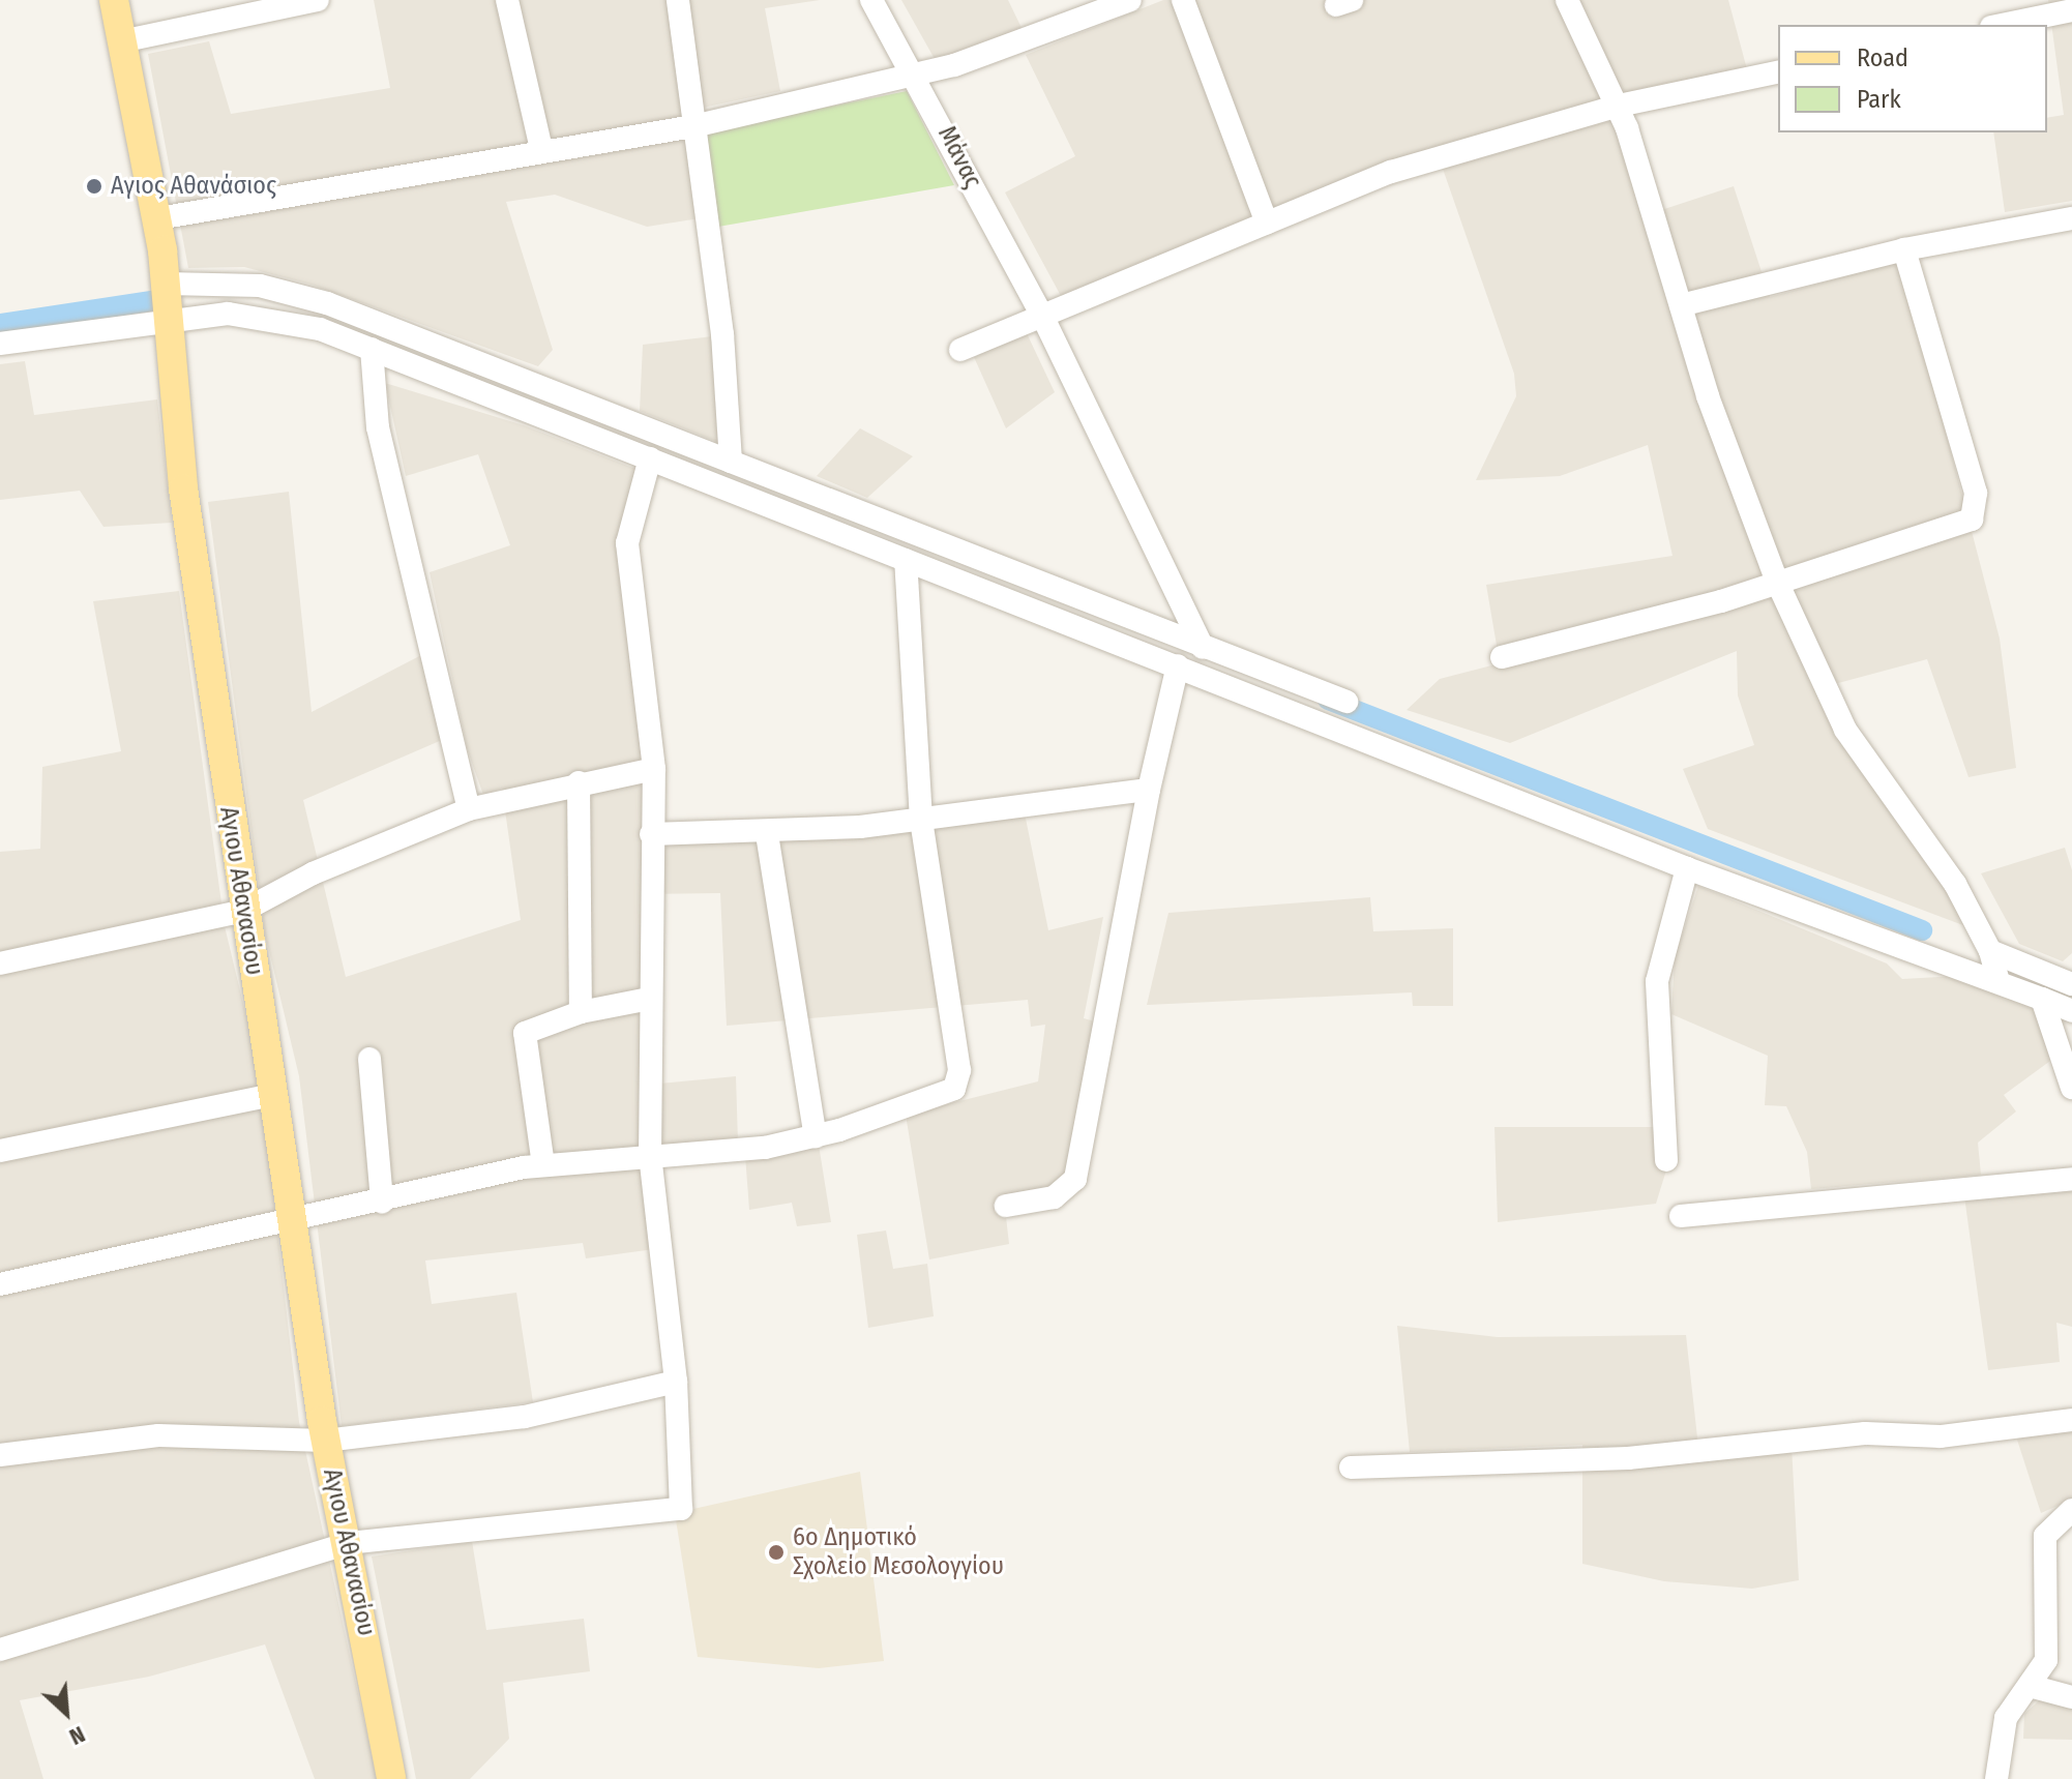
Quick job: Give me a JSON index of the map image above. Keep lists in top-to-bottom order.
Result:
{
  "streets": {
    "main road": ["Αγιου Αθανασίου"],
    "street": ["Μάνας"]
  },
  "places": ["Αγιος Αθανάσιος", "6ο Δημοτικό Σχολείο Μεσολογγίου"],
  "legend": ["Road", "Park"],
  "north": "bottom right"
}
